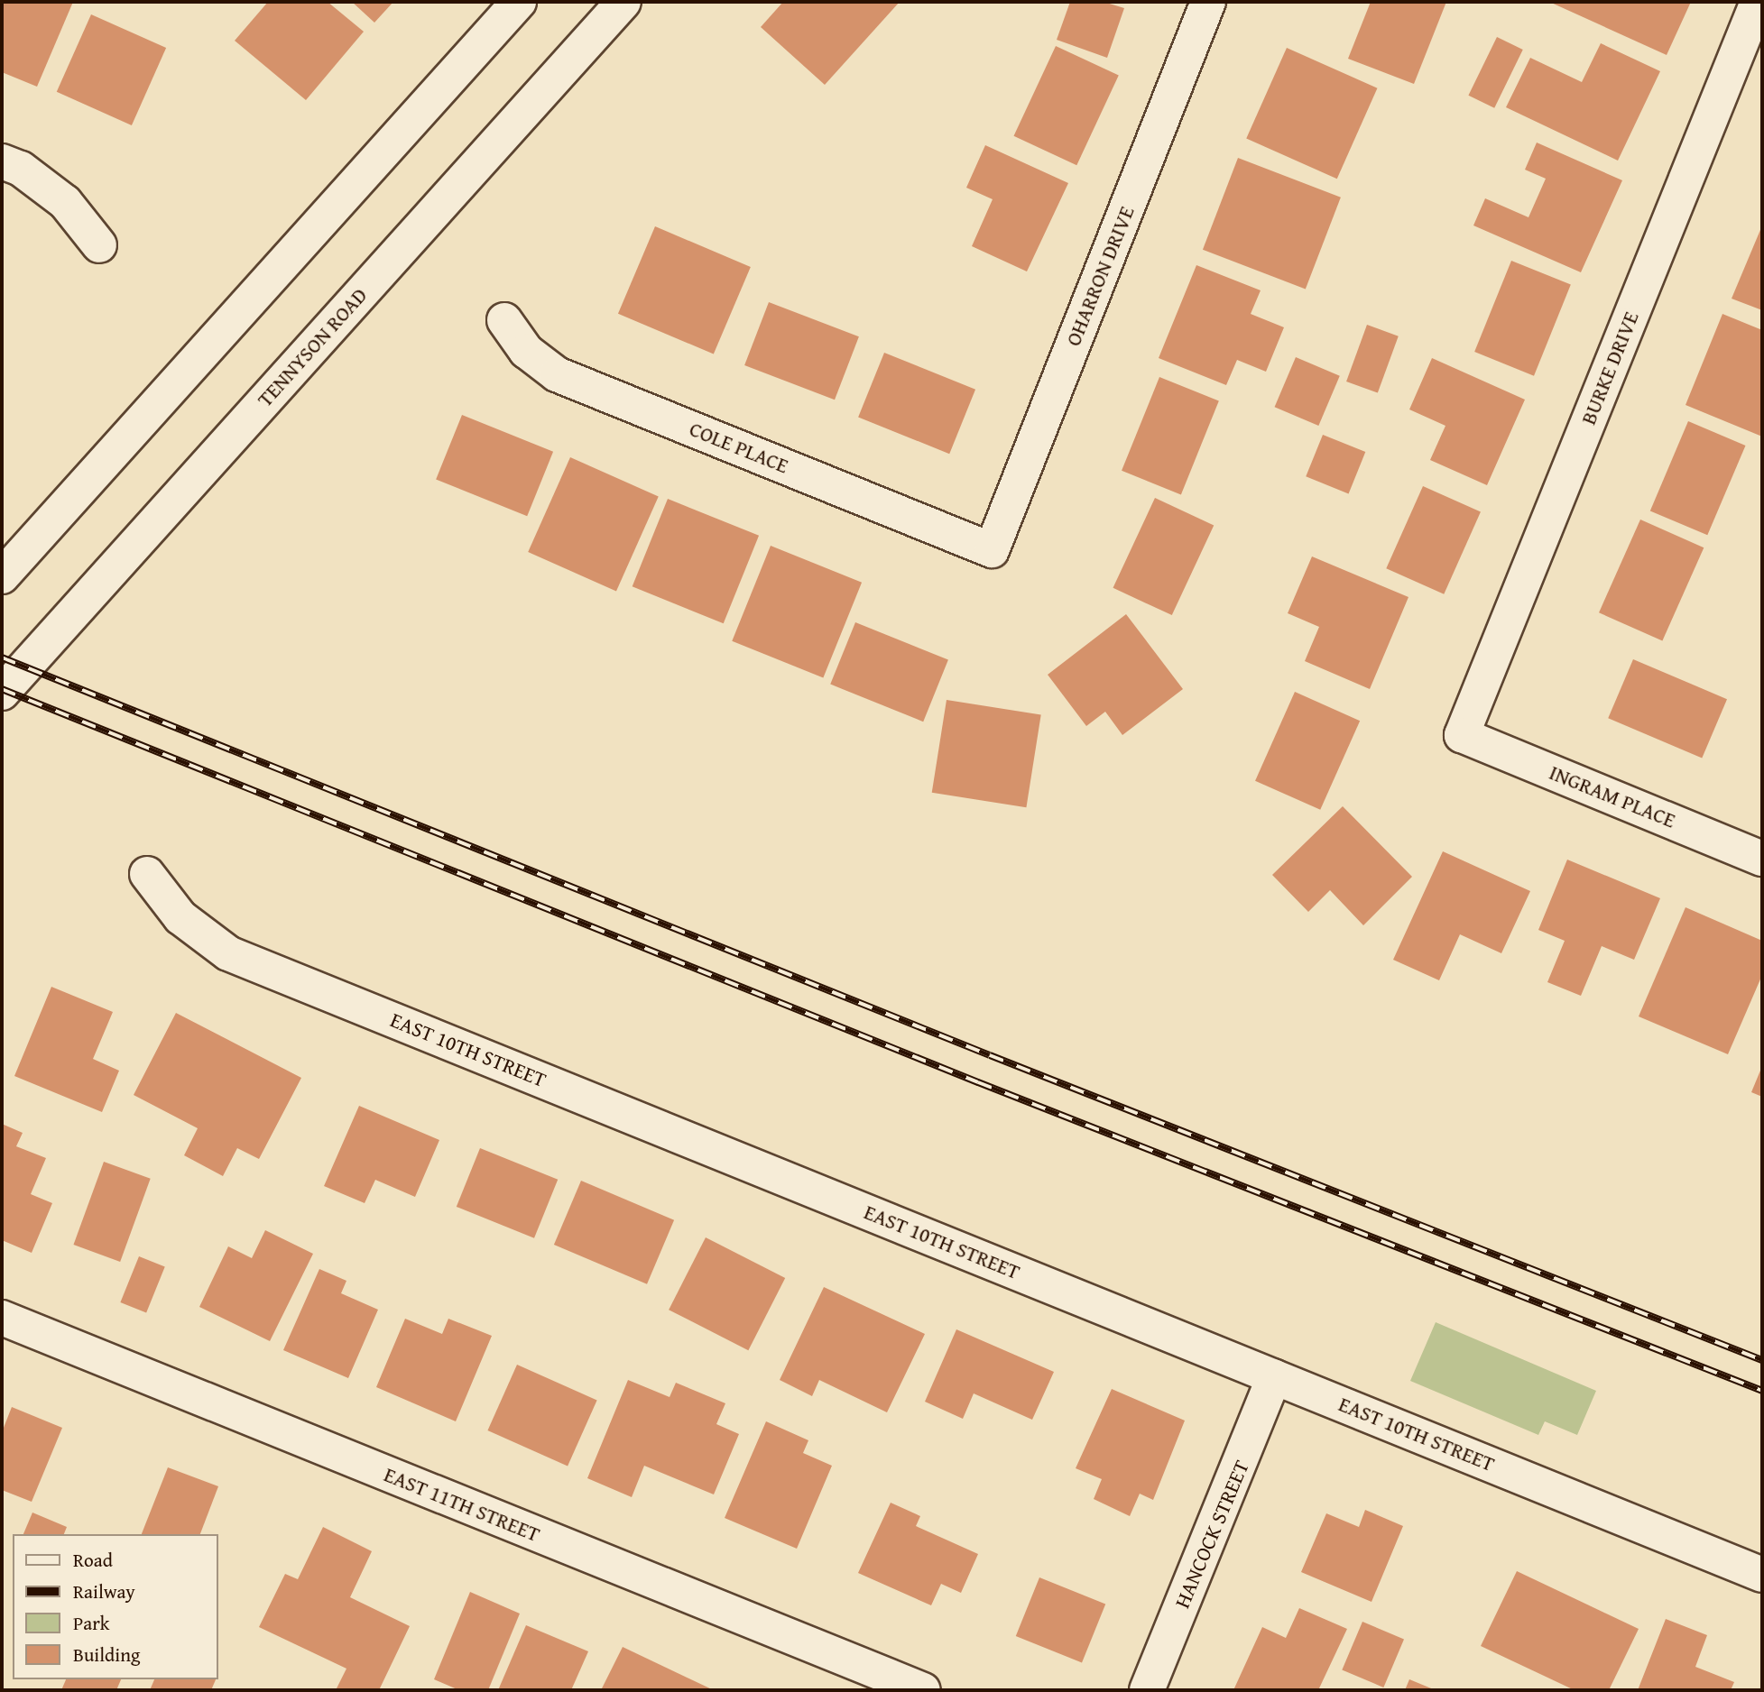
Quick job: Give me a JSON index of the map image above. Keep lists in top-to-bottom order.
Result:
{
  "streets": {
    "street": [
      "OHARRON DRIVE",
      "TENNYSON ROAD",
      "BURKE DRIVE",
      "COLE PLACE",
      "INGRAM PLACE",
      "EAST 10TH STREET",
      "EAST 11TH STREET",
      "HANCOCK STREET"
    ]
  },
  "crossings": [
    ["OHARRON DRIVE", "COLE PLACE"],
    ["BURKE DRIVE", "INGRAM PLACE"],
    ["EAST 10TH STREET", "HANCOCK STREET"]
  ],
  "legend": [
    "Road",
    "Railway",
    "Park",
    "Building"
  ]
}
